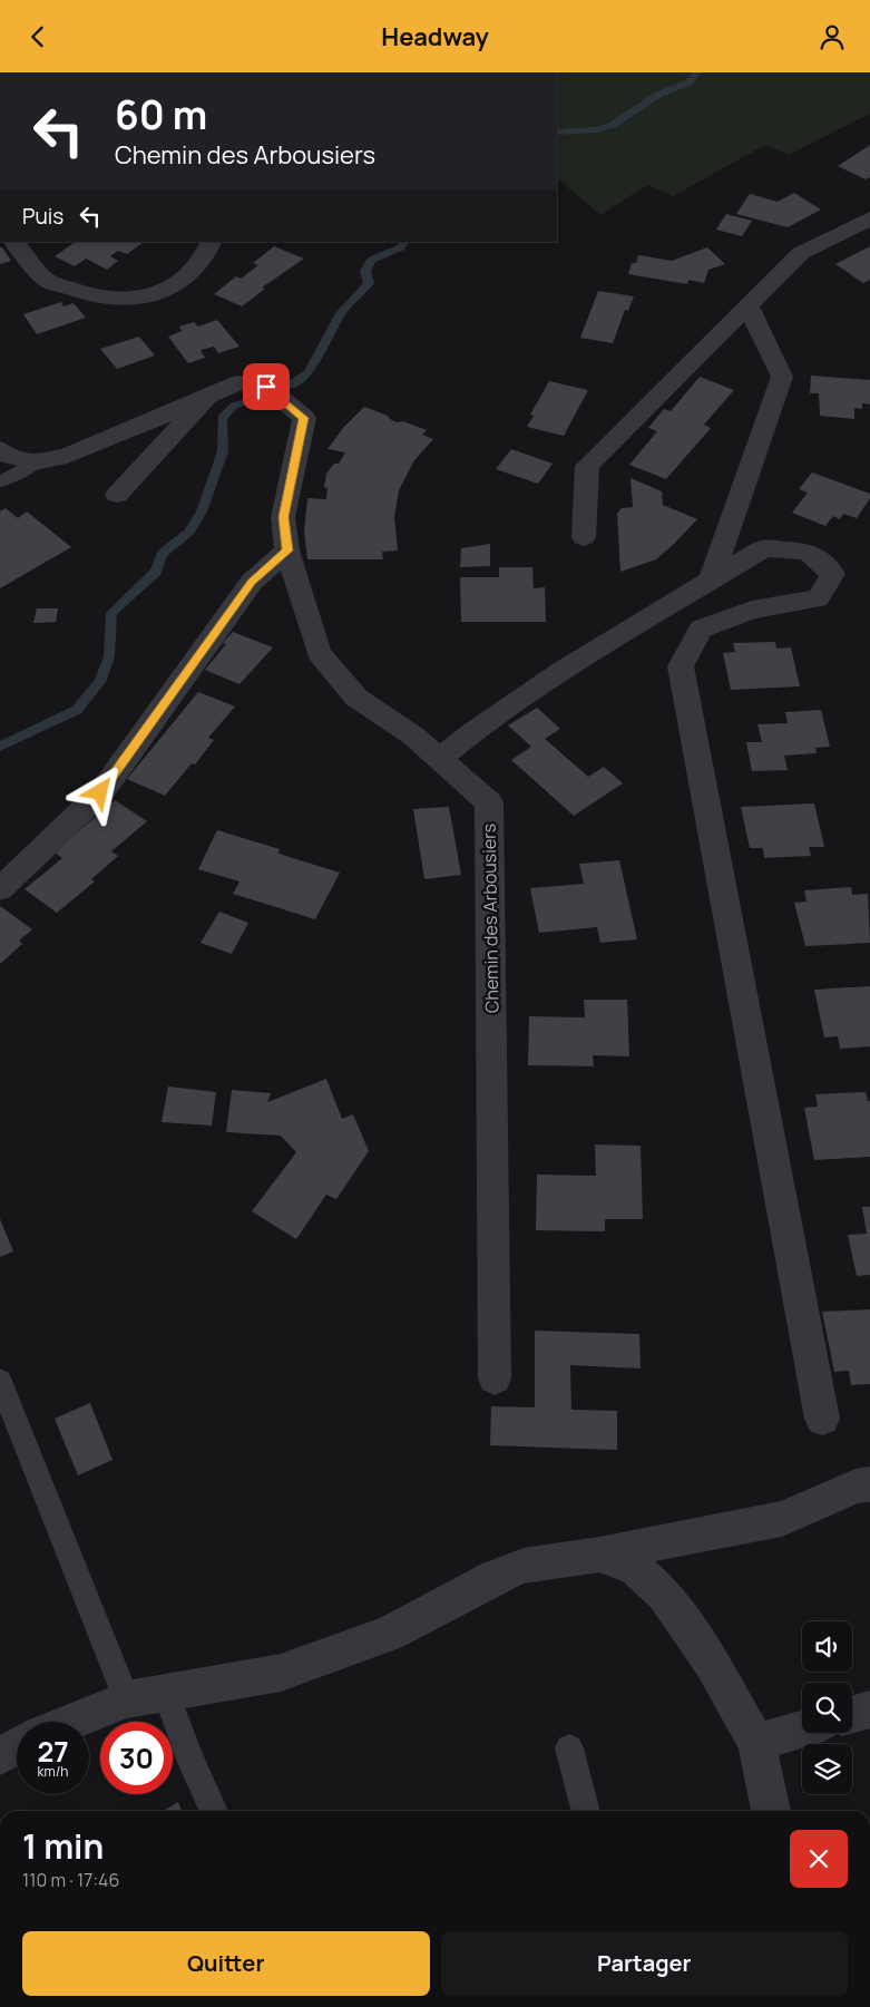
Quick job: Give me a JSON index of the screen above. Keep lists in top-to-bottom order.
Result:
{
  "streets": {
    "street": ["Chemin des Arbousiers"]
  },
  "page": {
    "header": "Headway",
    "turn": ["60 m", "Chemin des Arbousiers"],
    "then": "Puis",
    "speed": "27 km/h",
    "limit": "30",
    "heading": ["1 min", "110 m · 17:46"],
    "buttons": ["Quitter", "Partager"]
  }
}
